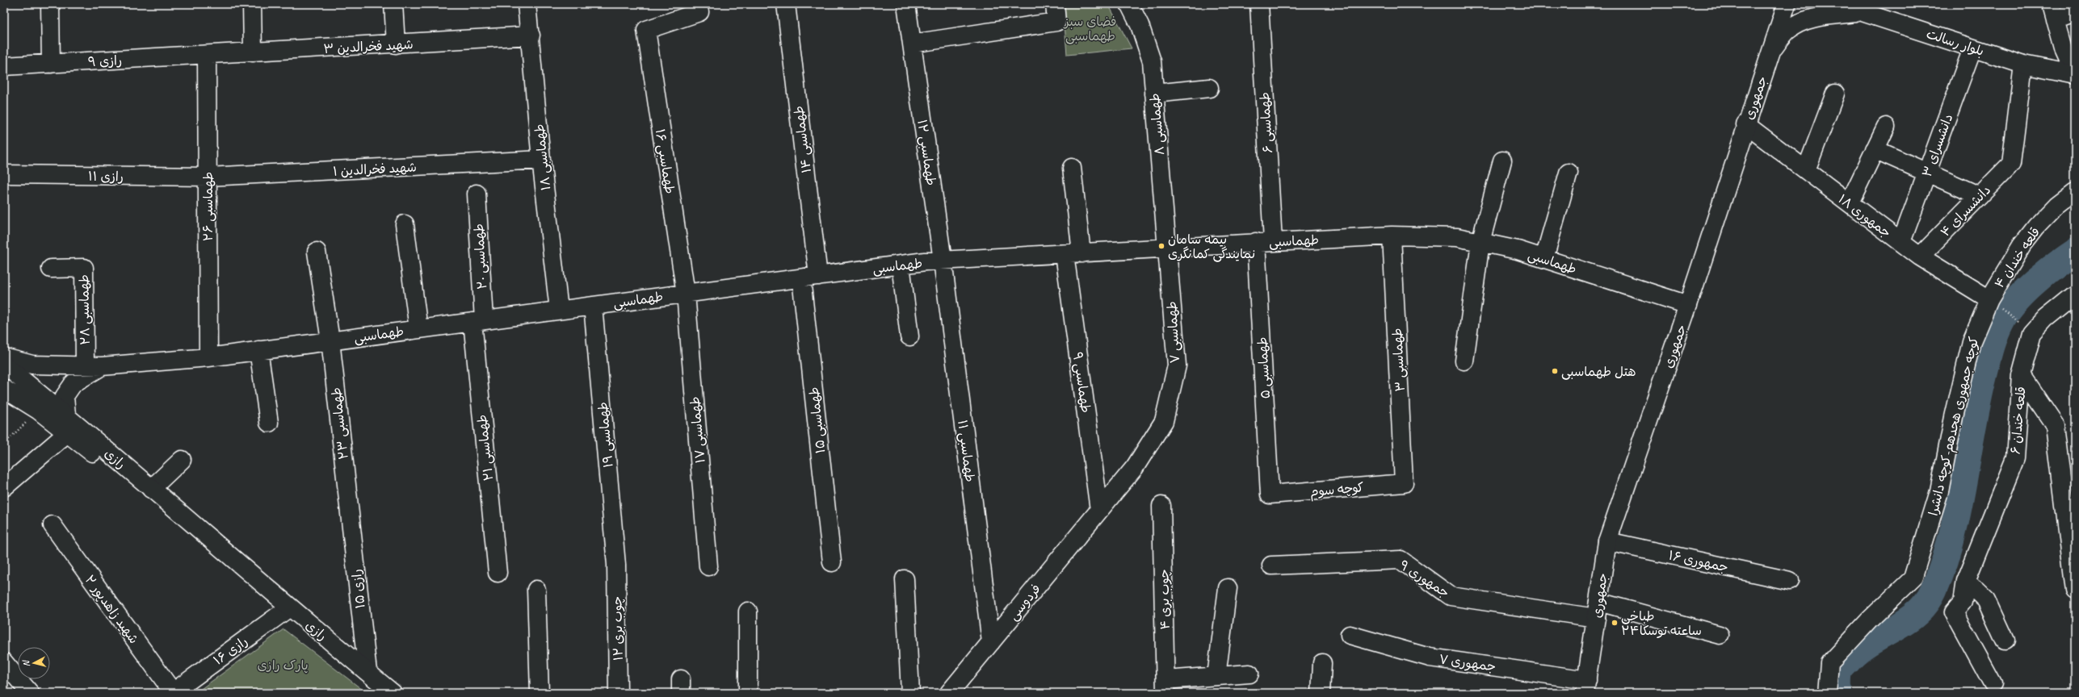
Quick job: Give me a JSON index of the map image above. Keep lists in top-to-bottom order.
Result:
{
  "streets": {
    "street": [
      "بلوار رسالت",
      "۳ شهید فخرالدین",
      "رازی ۹",
      "جمهوری",
      "۶ طهماسبی",
      "۸ طهماسبی",
      "۱۴ طهماسبی",
      "۳ دانشسرای",
      "۱۲ طهماسبی",
      "۱۸ طهماسبی",
      "۱۶ طهماسبی",
      "۱ شهید فخرالدین",
      "رازی ۱۱",
      "۲۶ طهماسبی",
      "۴ دانشسرای",
      "جمهوری ۱۸",
      "طهماسبی",
      "۲۰ طهماسبی",
      "۴ قلعه خندان",
      "۲۸ طهماسبی",
      "۷ طهماسبی",
      "۳ طهماسبی",
      "۵ طهماسبی",
      "۹ طهماسبی",
      "۱۵ طهماسبی",
      "۶ قلعه خندان",
      "۲۳ طهماسبی",
      "کوچه جمهوری هجدهم-کوچه دانشرا",
      "۱۷ طهماسبی",
      "۱۹ طهماسبی",
      "۲۱ طهماسبی",
      "۱۱ طهماسبی",
      "رازی",
      "کوچه سوم",
      "۱۶ جمهوری",
      "۹ جمهوری",
      "۱۵ رازی",
      "۴ چوب بری",
      "فردوسی",
      "۲ شهید زاهدپور",
      "۱۲ چوب بری",
      "رازی ۱۶",
      "۷ جمهوری"
    ]
  },
  "crossings": [
    ["بلوار رسالت", "۳ دانشسرای"],
    ["بلوار رسالت", "۴ دانشسرای"],
    ["۳ شهید فخرالدین", "رازی ۹"],
    ["۳ شهید فخرالدین", "۱۸ طهماسبی"],
    ["۳ شهید فخرالدین", "۲۶ طهماسبی"],
    ["رازی ۹", "۲۶ طهماسبی"],
    ["جمهوری", "جمهوری ۱۸"],
    ["جمهوری", "طهماسبی"],
    ["جمهوری", "۱۶ جمهوری"],
    ["جمهوری", "۹ جمهوری"],
    ["جمهوری", "۷ جمهوری"],
    ["۶ طهماسبی", "طهماسبی"],
    ["۶ طهماسبی", "۵ طهماسبی"],
    ["۸ طهماسبی", "طهماسبی"],
    ["۸ طهماسبی", "۷ طهماسبی"],
    ["۱۴ طهماسبی", "طهماسبی"],
    ["۳ دانشسرای", "جمهوری ۱۸"],
    ["۱۲ طهماسبی", "طهماسبی"],
    ["۱۲ طهماسبی", "۱۱ طهماسبی"],
    ["۱۸ طهماسبی", "۱ شهید فخرالدین"],
    ["۱۸ طهماسبی", "طهماسبی"],
    ["۱۶ طهماسبی", "طهماسبی"],
    ["۱۶ طهماسبی", "۱۷ طهماسبی"],
    ["۱ شهید فخرالدین", "رازی ۱۱"],
    ["۱ شهید فخرالدین", "۲۶ طهماسبی"],
    ["رازی ۱۱", "۲۶ طهماسبی"],
    ["۲۶ طهماسبی", "طهماسبی"],
    ["۴ دانشسرای", "جمهوری ۱۸"],
    ["جمهوری ۱۸", "۴ قلعه خندان"],
    ["جمهوری ۱۸", "کوچه جمهوری هجدهم-کوچه دانشرا"],
    ["طهماسبی", "۲۰ طهماسبی"],
    ["طهماسبی", "۲۸ طهماسبی"],
    ["طهماسبی", "۷ طهماسبی"],
    ["طهماسبی", "۳ طهماسبی"],
    ["طهماسبی", "۵ طهماسبی"],
    ["طهماسبی", "۹ طهماسبی"],
    ["طهماسبی", "۱۵ طهماسبی"],
    ["طهماسبی", "۲۳ طهماسبی"],
    ["طهماسبی", "۱۷ طهماسبی"],
    ["طهماسبی", "۱۹ طهماسبی"],
    ["طهماسبی", "۲۱ طهماسبی"],
    ["طهماسبی", "۱۱ طهماسبی"],
    ["طهماسبی", "رازی"],
    ["۲۰ طهماسبی", "۲۱ طهماسبی"],
    ["۴ قلعه خندان", "کوچه جمهوری هجدهم-کوچه دانشرا"],
    ["۷ طهماسبی", "۹ طهماسبی"],
    ["۷ طهماسبی", "فردوسی"],
    ["۳ طهماسبی", "کوچه سوم"],
    ["۵ طهماسبی", "کوچه سوم"],
    ["۹ طهماسبی", "فردوسی"],
    ["۲۳ طهماسبی", "۱۵ رازی"],
    ["۱۹ طهماسبی", "۱۲ چوب بری"],
    ["۱۱ طهماسبی", "فردوسی"],
    ["رازی", "۱۵ رازی"],
    ["رازی", "رازی ۱۶"],
    ["۲ شهید زاهدپور", "رازی ۱۶"]
  ],
  "parks": ["فضای سبز طهماسبی", "پارک رازی"],
  "places": ["بیمه سامان نمایندگی کمانگری", "هتل طهماسبی", "طباخی ۲۴ساعته توسکا"],
  "north": "left"
}
